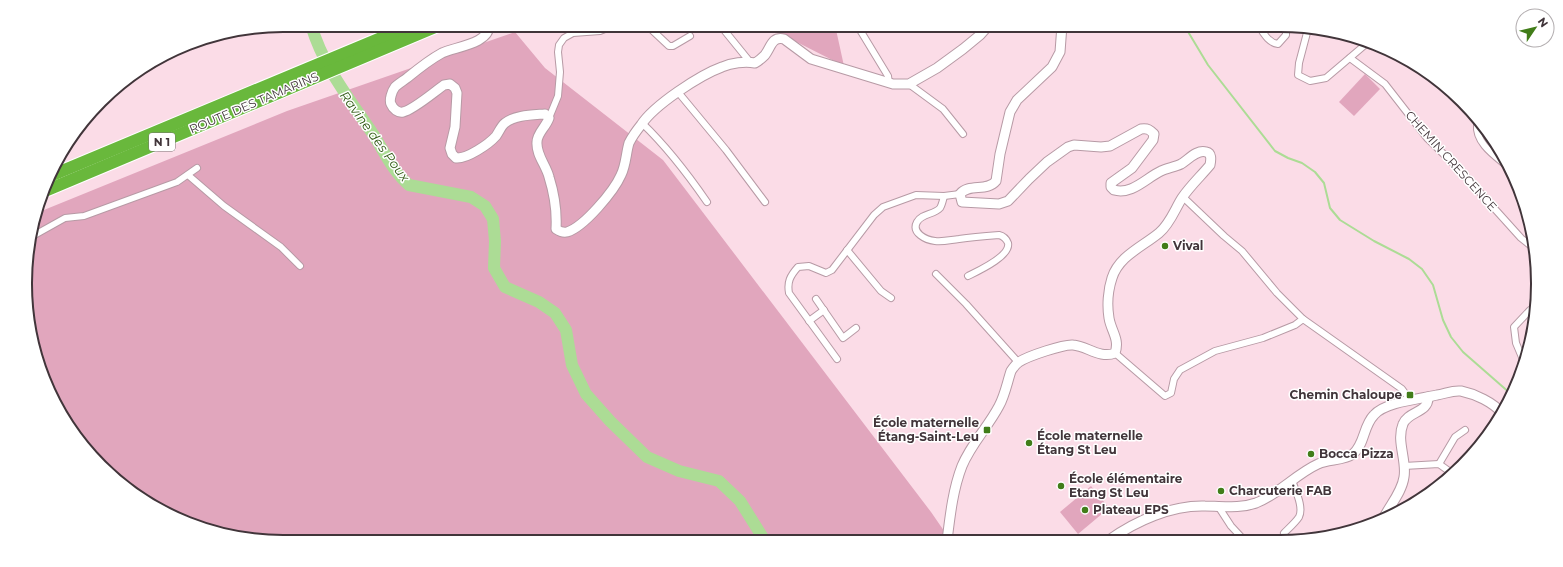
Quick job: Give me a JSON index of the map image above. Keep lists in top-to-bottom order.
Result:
{
  "streets": {
    "highway": ["ROUTE DES TAMARINS", "N 1"],
    "street": ["CHEMIN CRESCENCE"]
  },
  "water": ["Ravine des Poux"],
  "places": {
    "other": [
      "Vival",
      "École maternelle Étang St Leu",
      "Bocca Pizza",
      "École élémentaire Etang St Leu",
      "Charcuterie FAB",
      "Plateau EPS"
    ],
    "transit": ["Chemin Chaloupe", "École maternelle Étang-Saint-Leu"]
  },
  "north": "top right"
}
